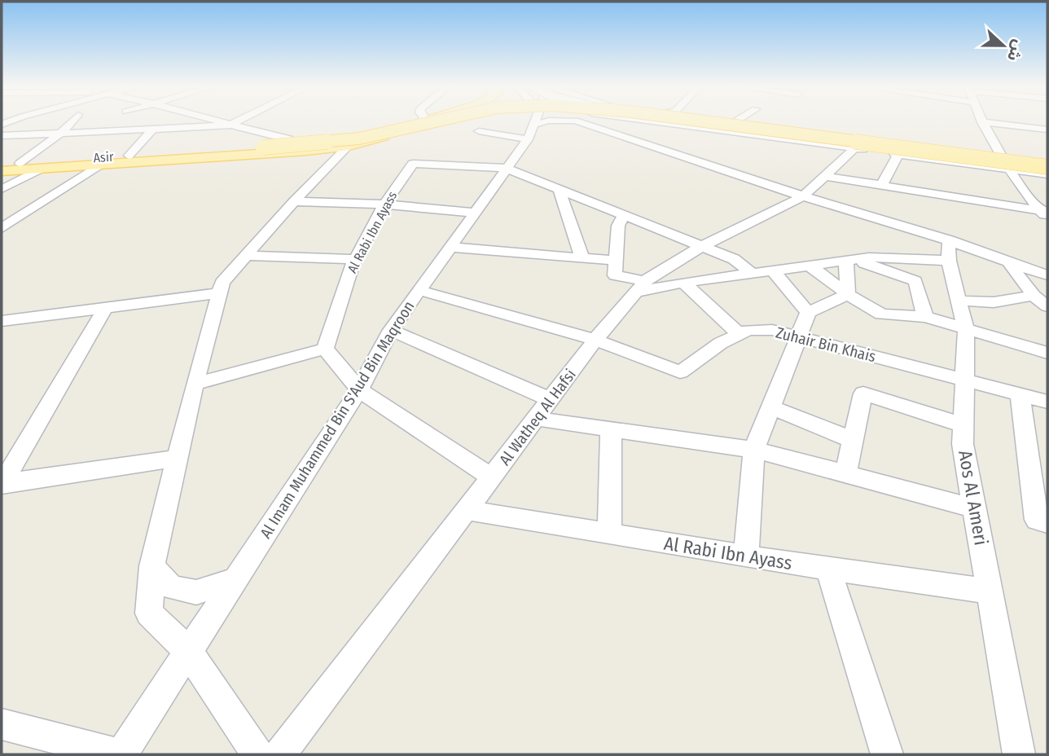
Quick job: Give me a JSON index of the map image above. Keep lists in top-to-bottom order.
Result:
{
  "streets": {
    "main road": ["Asir"],
    "street": [
      "Al Rabi Ibn Ayass",
      "Zuhair Bin Khais",
      "Al Watheq Al Hafsi",
      "Al Imam Muhammed Bin S'Aud Bin Maqroon",
      "Aos Al Ameri"
    ]
  },
  "crossings": [
    ["Al Rabi Ibn Ayass", "Al Watheq Al Hafsi"],
    ["Al Rabi Ibn Ayass", "Al Imam Muhammed Bin S'Aud Bin Maqroon"],
    ["Al Rabi Ibn Ayass", "Aos Al Ameri"],
    ["Zuhair Bin Khais", "Al Watheq Al Hafsi"],
    ["Zuhair Bin Khais", "Al Imam Muhammed Bin S'Aud Bin Maqroon"],
    ["Zuhair Bin Khais", "Aos Al Ameri"]
  ],
  "north": "right"
}
